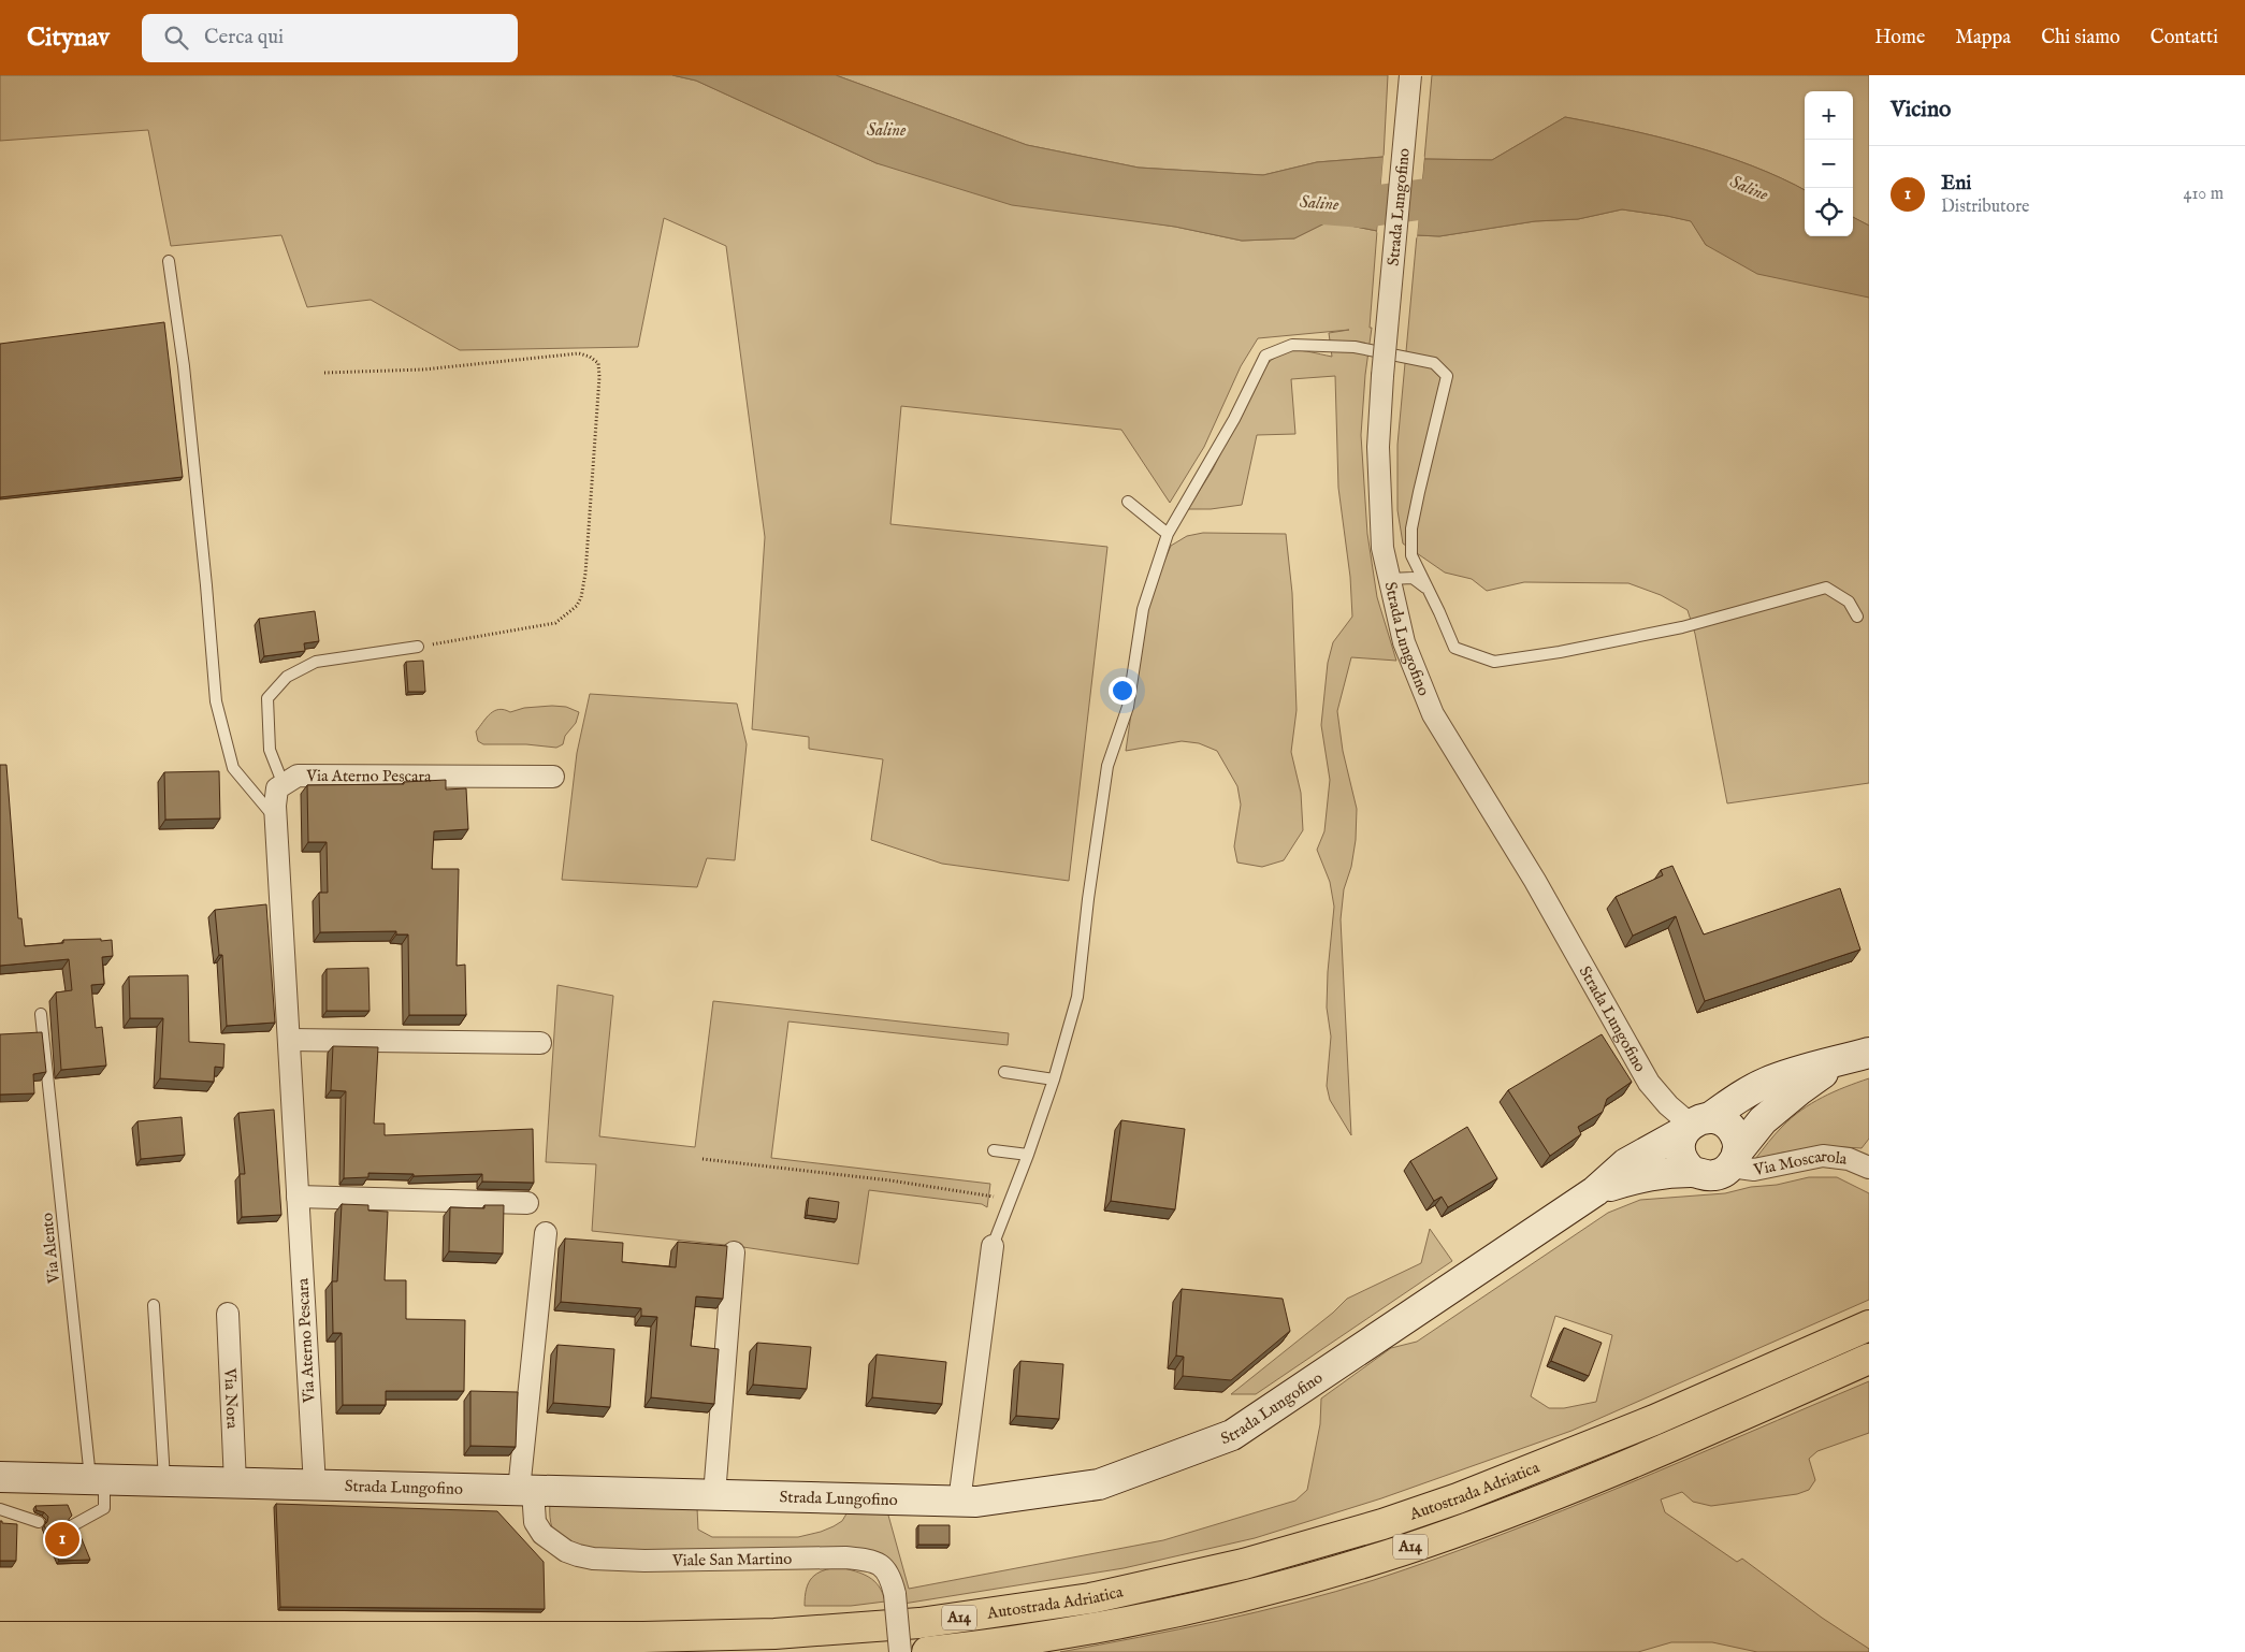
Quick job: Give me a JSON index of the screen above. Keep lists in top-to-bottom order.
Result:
{
  "streets": {
    "highway": ["Autostrada Adriatica", "A14"],
    "main road": ["Strada Lungofino"],
    "street": [
      "Via Aterno Pescara",
      "Via Moscarola",
      "Via Nora",
      "Viale San Martino"
    ],
    "lane": ["Via Alento"]
  },
  "crossings": [
    ["Strada Lungofino", "Via Aterno Pescara"],
    ["Strada Lungofino", "Via Moscarola"],
    ["Strada Lungofino", "Via Alento"],
    ["Strada Lungofino", "Via Nora"],
    ["Strada Lungofino", "Viale San Martino"]
  ],
  "water": ["Saline"],
  "page": {
    "header": "Citynav",
    "search": "Cerca qui",
    "nav": [
      "Home",
      "Mappa",
      "Chi siamo",
      "Contatti"
    ],
    "heading": "Vicino",
    "map_buttons": ["+", "−"],
    "list": [
      {
        "mark": "1",
        "name": "Eni",
        "note": "Distributore",
        "value": "410 m"
      }
    ],
    "pins": "1"
  }
}
